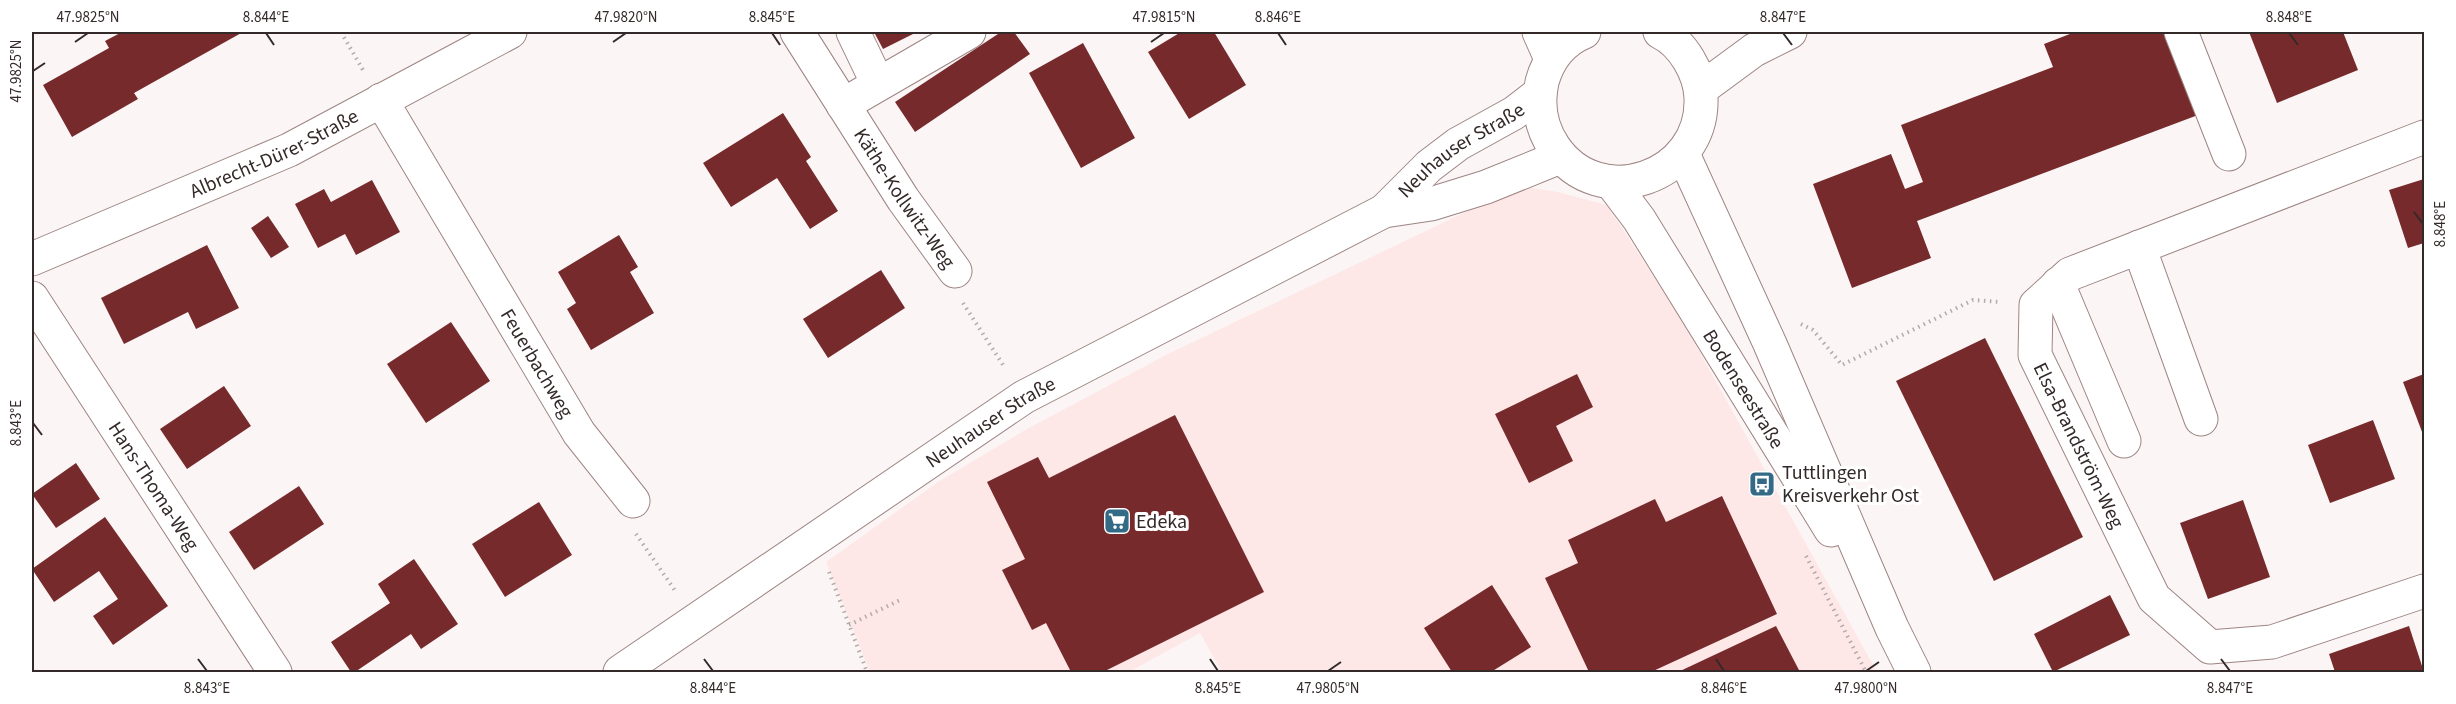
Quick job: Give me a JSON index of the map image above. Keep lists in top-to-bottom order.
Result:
{
  "streets": {
    "street": [
      "Neuhauser Straße",
      "Albrecht-Dürer-Straße",
      "Käthe-Kollwitz-Weg",
      "Feuerbachweg",
      "Bodenseestraße",
      "Elsa-Brandström-Weg",
      "Hans-Thoma-Weg"
    ]
  },
  "crossings": [
    ["Neuhauser Straße", "Käthe-Kollwitz-Weg"],
    ["Albrecht-Dürer-Straße", "Feuerbachweg"]
  ],
  "places": {
    "bus stop": ["Tuttlingen Kreisverkehr Ost"],
    "supermarket": ["Edeka"]
  },
  "coordinates": [
    "47.9825°N",
    "8.844°E",
    "47.9820°N",
    "8.845°E",
    "47.9815°N",
    "8.846°E",
    "8.847°E",
    "8.848°E",
    "8.843°E",
    "47.9805°N",
    "47.9800°N"
  ]
}
